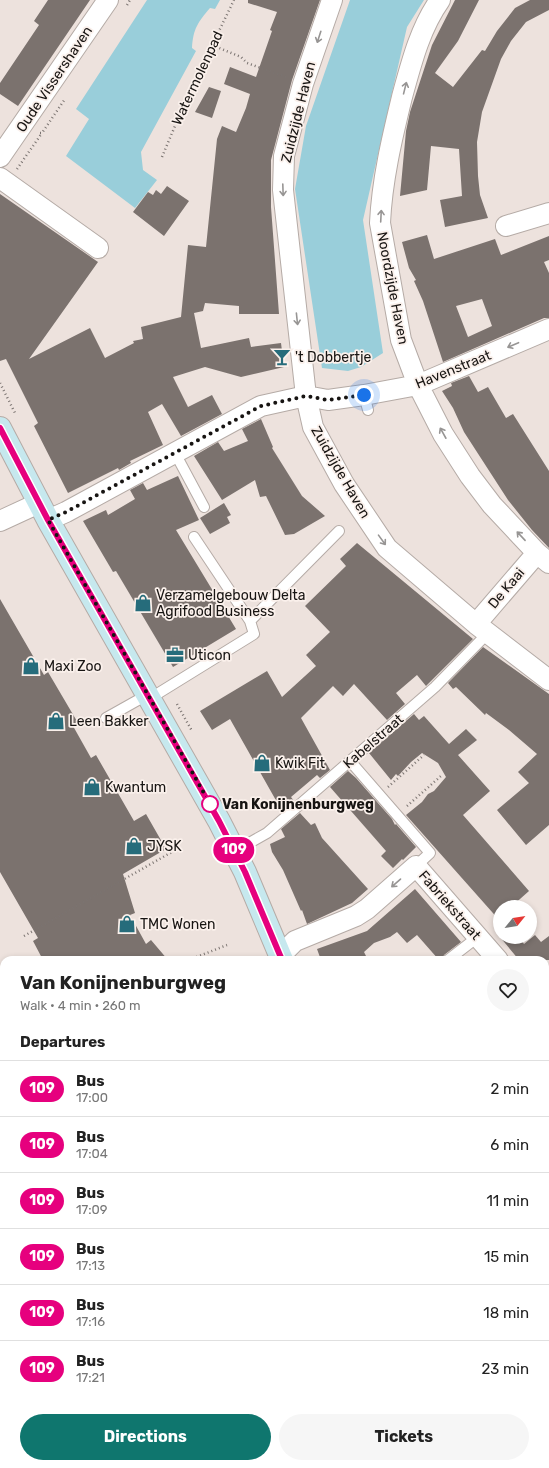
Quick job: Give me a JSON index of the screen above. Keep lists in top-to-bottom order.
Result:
{
  "streets": {
    "street": [
      "Oude Vissershaven",
      "Zuidzijde Haven",
      "Noordzijde Haven",
      "Havenstraat",
      "De Kaai",
      "Fabriekstraat"
    ],
    "lane": ["Kabelstraat"],
    "path": ["Watermolenpad"]
  },
  "crossings": [
    ["Zuidzijde Haven", "Havenstraat"],
    ["Zuidzijde Haven", "De Kaai"],
    ["Zuidzijde Haven", "Kabelstraat"],
    ["Noordzijde Haven", "Havenstraat"],
    ["Noordzijde Haven", "De Kaai"],
    ["De Kaai", "Kabelstraat"]
  ],
  "one_way": [
    "Zuidzijde Haven",
    "Noordzijde Haven",
    "Havenstraat",
    "Fabriekstraat"
  ],
  "places": {
    "bar": ["'t Dobbertje"],
    "shop": [
      "Verzamelgebouw Delta Agrifood Business",
      "Maxi Zoo",
      "Leen Bakker",
      "Kwik Fit",
      "Kwantum",
      "JYSK",
      "TMC Wonen"
    ],
    "office": ["Uticon"],
    "other": ["Van Konijnenburgweg"]
  },
  "lines": ["bus line 109"],
  "north": "top right",
  "page": {
    "on_map": "109",
    "heading": [
      ["Van Konijnenburgweg", "Walk · 4 min · 260 m"],
      "Departures"
    ],
    "list": [
      {
        "mark": "109",
        "name": "Bus",
        "note": "17:00",
        "value": "2 min"
      },
      {
        "mark": "109",
        "name": "Bus",
        "note": "17:04",
        "value": "6 min"
      },
      {
        "mark": "109",
        "name": "Bus",
        "note": "17:09",
        "value": "11 min"
      },
      {
        "mark": "109",
        "name": "Bus",
        "note": "17:13",
        "value": "15 min"
      },
      {
        "mark": "109",
        "name": "Bus",
        "note": "17:16",
        "value": "18 min"
      },
      {
        "mark": "109",
        "name": "Bus",
        "note": "17:21",
        "value": "23 min"
      }
    ],
    "buttons": ["Directions", "Tickets"]
  }
}
